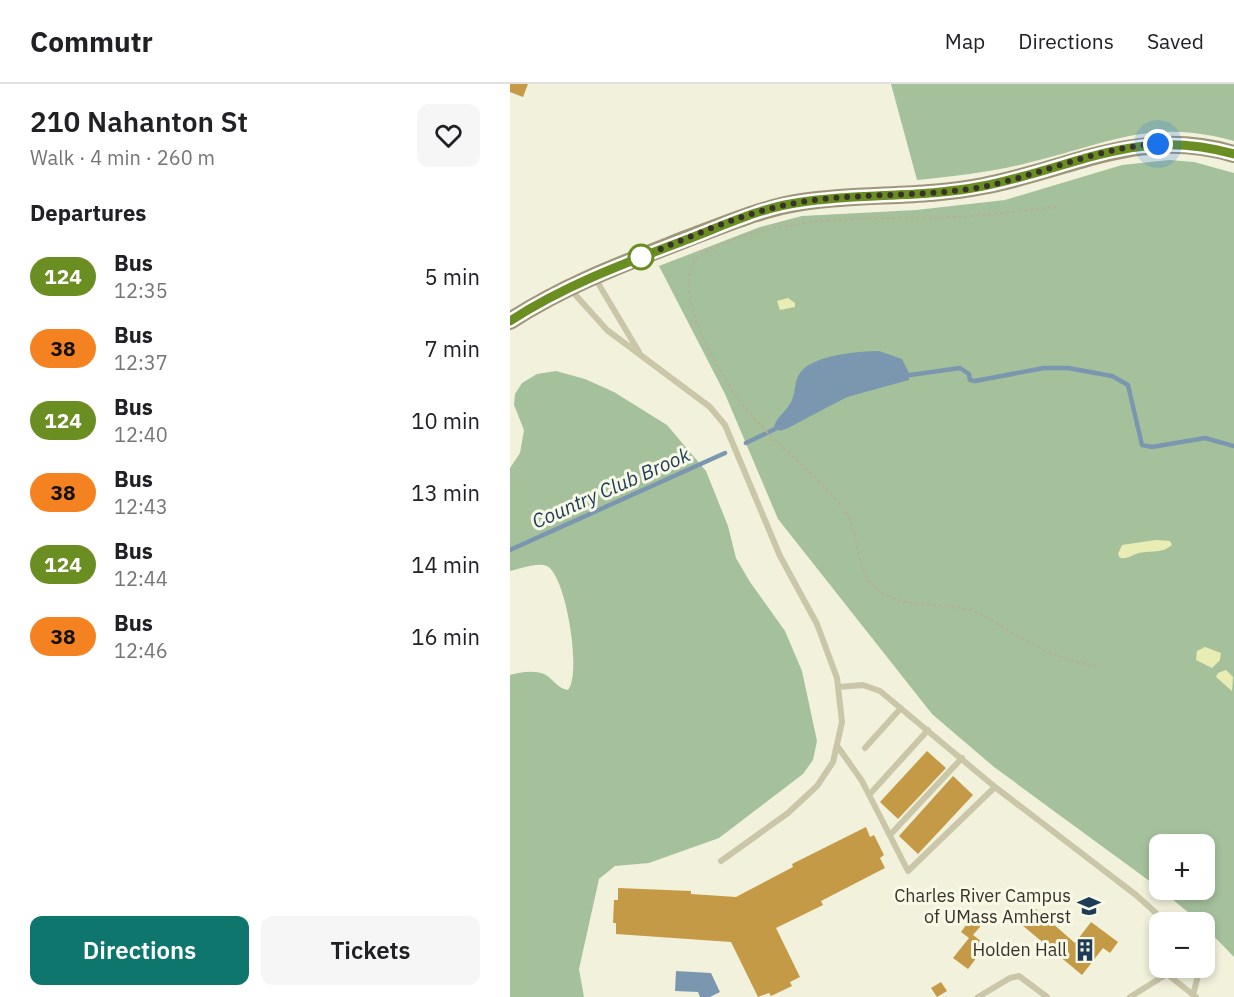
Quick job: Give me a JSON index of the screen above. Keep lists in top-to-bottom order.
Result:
{
  "water": ["Country Club Brook"],
  "places": {
    "school or university": ["Charles River Campus of UMass Amherst"],
    "building": ["Holden Hall"]
  },
  "lines": ["bus line 124"],
  "page": {
    "header": "Commutr",
    "nav": ["Map", "Directions", "Saved"],
    "heading": [
      ["210 Nahanton St", "Walk · 4 min · 260 m"],
      "Departures"
    ],
    "list": [
      {
        "mark": "124",
        "name": "Bus",
        "note": "12:35",
        "value": "5 min"
      },
      {
        "mark": "38",
        "name": "Bus",
        "note": "12:37",
        "value": "7 min"
      },
      {
        "mark": "124",
        "name": "Bus",
        "note": "12:40",
        "value": "10 min"
      },
      {
        "mark": "38",
        "name": "Bus",
        "note": "12:43",
        "value": "13 min"
      },
      {
        "mark": "124",
        "name": "Bus",
        "note": "12:44",
        "value": "14 min"
      },
      {
        "mark": "38",
        "name": "Bus",
        "note": "12:46",
        "value": "16 min"
      }
    ],
    "map_buttons": ["+", "−"],
    "buttons": ["Directions", "Tickets"]
  }
}
